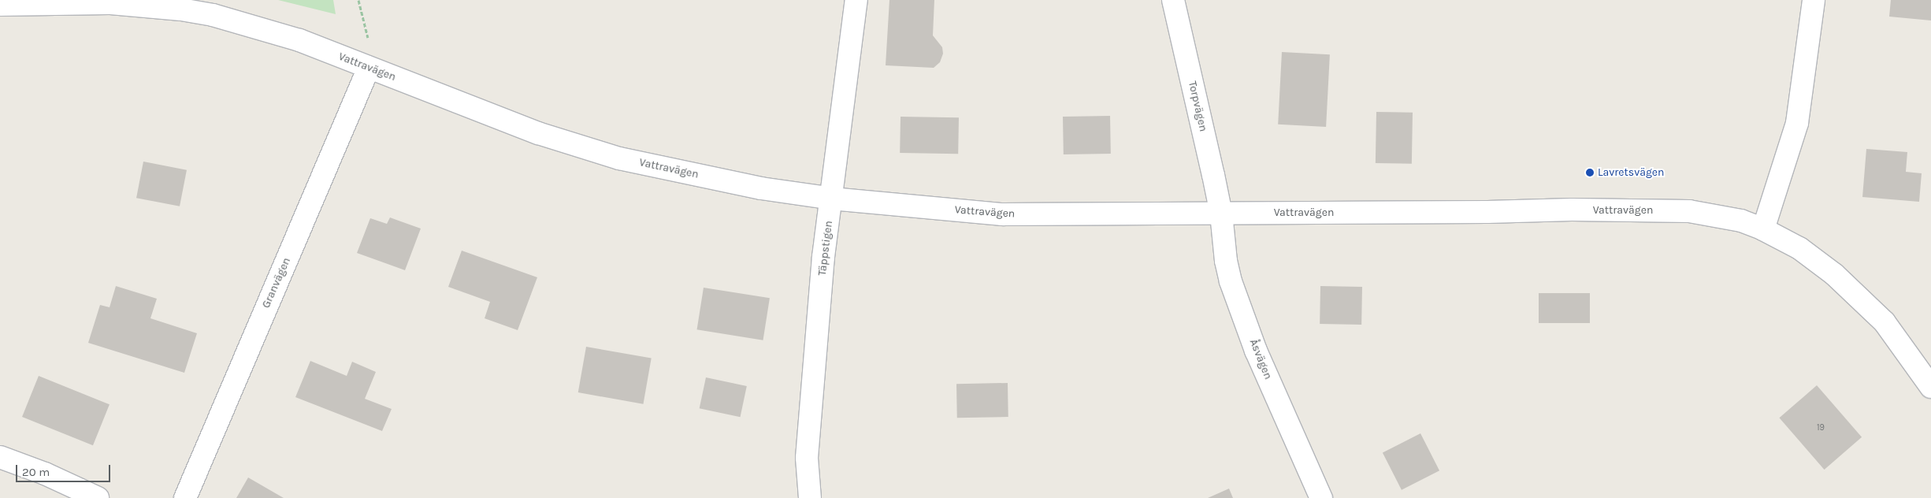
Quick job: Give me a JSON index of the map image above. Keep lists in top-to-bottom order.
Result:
{
  "streets": {
    "street": [
      "Vattravägen",
      "Torpvägen",
      "Täppstigen",
      "Granvägen",
      "Åsvägen"
    ]
  },
  "crossings": [
    ["Vattravägen", "Torpvägen"],
    ["Vattravägen", "Täppstigen"],
    ["Vattravägen", "Granvägen"],
    ["Vattravägen", "Åsvägen"],
    ["Torpvägen", "Åsvägen"]
  ],
  "places": ["Lavretsvägen"],
  "house_numbers": ["19"],
  "scale_bar": "20 m"
}
